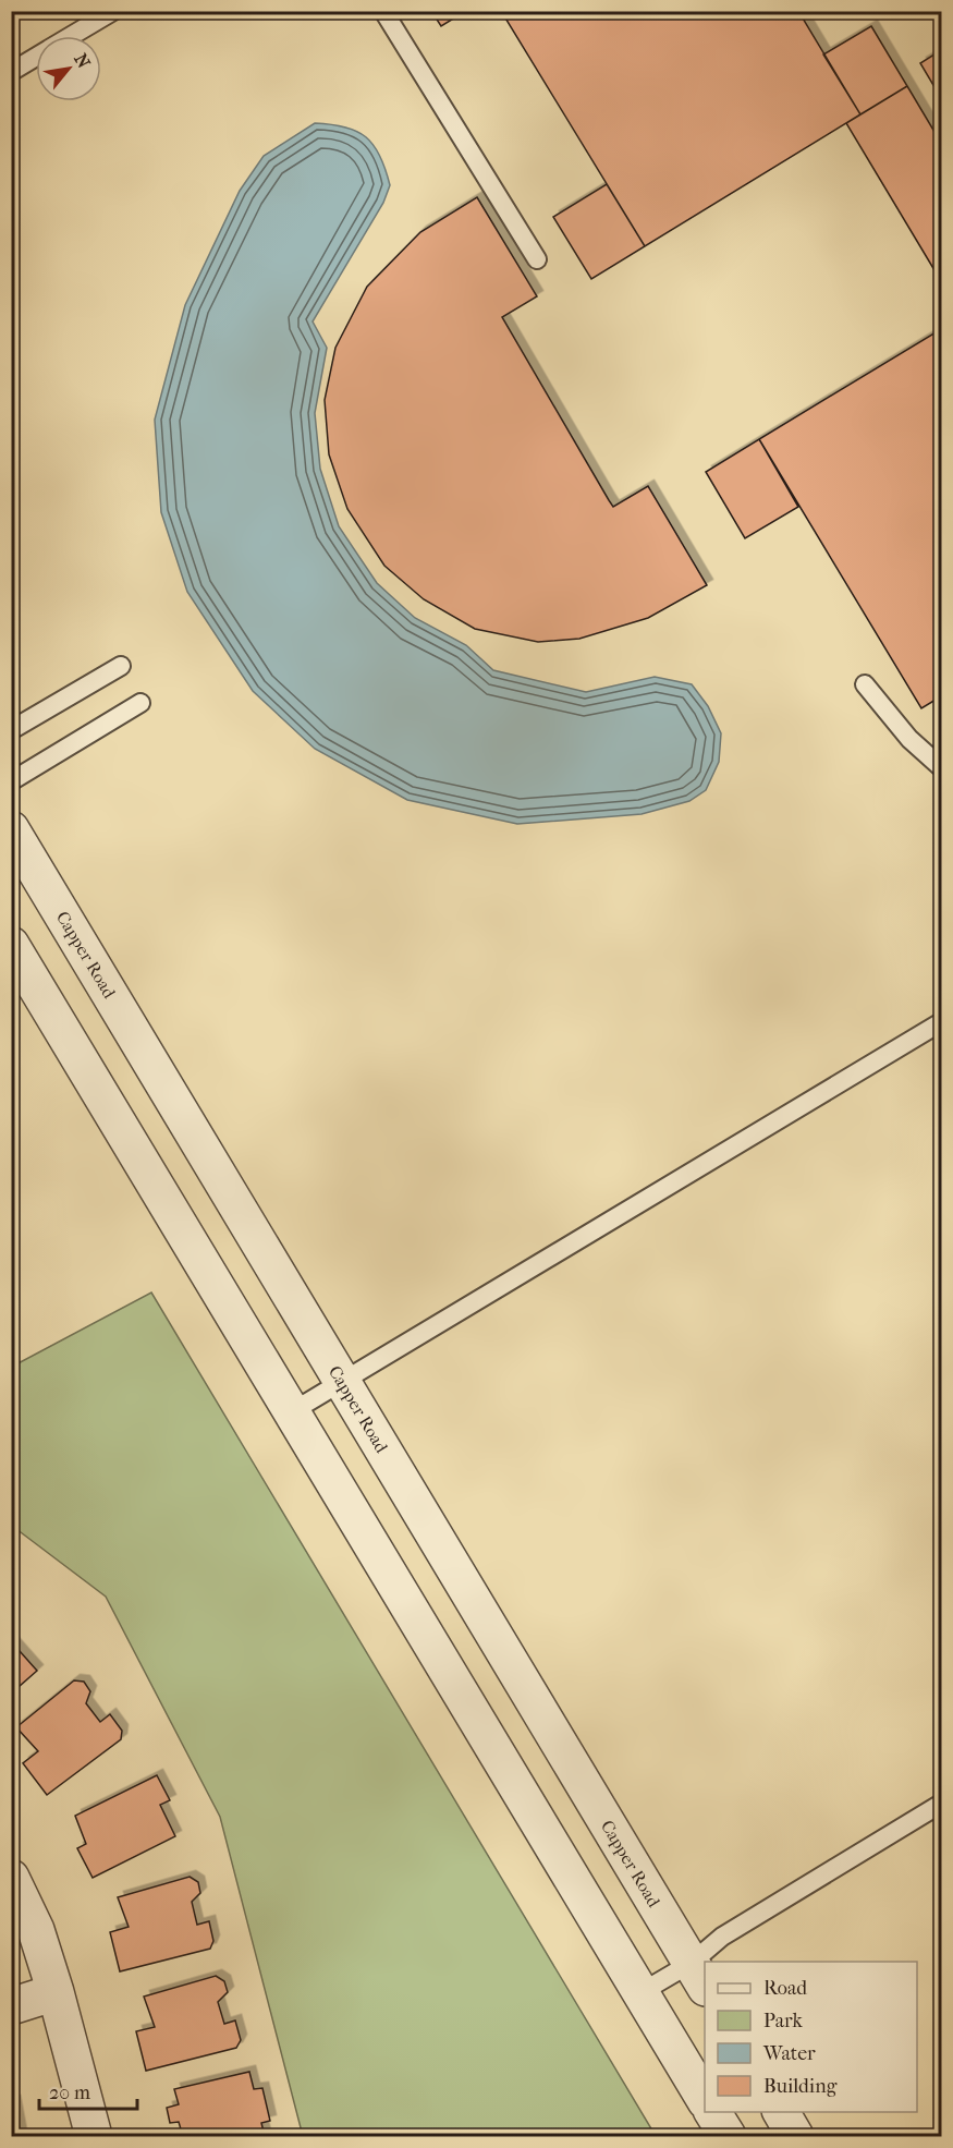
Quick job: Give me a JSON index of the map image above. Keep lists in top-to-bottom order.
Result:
{
  "streets": {
    "street": ["Capper Road"]
  },
  "legend": [
    "Road",
    "Park",
    "Water",
    "Building"
  ],
  "scale_bar": "20 m",
  "north": "top right"
}
